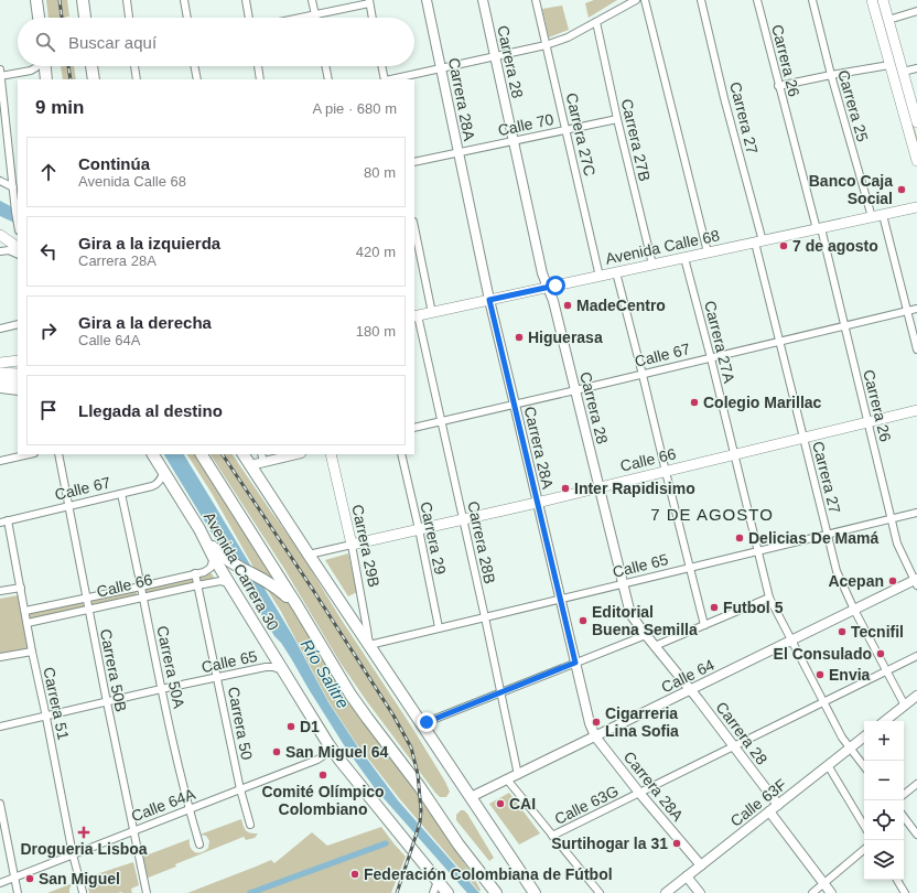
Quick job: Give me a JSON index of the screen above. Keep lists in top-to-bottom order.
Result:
{
  "streets": {
    "highway": ["Avenida Carrera 30"],
    "main road": ["Avenida Calle 68", "Calle 66", "Carrera 29B"],
    "street": [
      "Carrera 26",
      "Carrera 28",
      "Carrera 28A",
      "Carrera 25",
      "Carrera 27",
      "Calle 70",
      "Carrera 27C",
      "Carrera 27B",
      "Carrera 27A",
      "Calle 67",
      "Carrera 29",
      "Carrera 28B",
      "Calle 65",
      "Carrera 50A",
      "Carrera 50B",
      "Calle 64",
      "Carrera 51",
      "Carrera 50",
      "Calle 63F",
      "Calle 64A",
      "Calle 63G"
    ]
  },
  "crossings": [
    ["Carrera 26", "Avenida Calle 68"],
    ["Carrera 26", "Calle 67"],
    ["Carrera 26", "Calle 66"],
    ["Carrera 26", "Calle 65"],
    ["Carrera 26", "Calle 64"],
    ["Carrera 28", "Calle 70"],
    ["Carrera 28", "Avenida Calle 68"],
    ["Carrera 28", "Calle 67"],
    ["Carrera 28", "Calle 66"],
    ["Carrera 28", "Calle 65"],
    ["Carrera 28", "Calle 64"],
    ["Carrera 28", "Calle 63F"],
    ["Carrera 28", "Calle 63G"],
    ["Carrera 28A", "Calle 70"],
    ["Carrera 28A", "Avenida Calle 68"],
    ["Carrera 28A", "Calle 67"],
    ["Carrera 28A", "Calle 66"],
    ["Carrera 28A", "Calle 65"],
    ["Carrera 28A", "Calle 64"],
    ["Carrera 28A", "Calle 63F"],
    ["Carrera 28A", "Calle 63G"],
    ["Carrera 25", "Avenida Calle 68"],
    ["Carrera 27", "Avenida Calle 68"],
    ["Carrera 27", "Calle 67"],
    ["Carrera 27", "Calle 66"],
    ["Carrera 27", "Calle 65"],
    ["Carrera 27", "Calle 64"],
    ["Carrera 27", "Calle 63G"],
    ["Calle 70", "Carrera 27C"],
    ["Calle 70", "Carrera 27B"],
    ["Carrera 27C", "Avenida Calle 68"],
    ["Carrera 27B", "Avenida Calle 68"],
    ["Avenida Calle 68", "Carrera 27A"],
    ["Avenida Calle 68", "Carrera 28B"],
    ["Carrera 27A", "Calle 67"],
    ["Carrera 27A", "Calle 66"],
    ["Carrera 27A", "Calle 65"],
    ["Carrera 27A", "Calle 64"],
    ["Carrera 27A", "Calle 63F"],
    ["Carrera 27A", "Calle 63G"],
    ["Calle 67", "Carrera 28B"],
    ["Calle 67", "Avenida Carrera 30"],
    ["Calle 67", "Carrera 50A"],
    ["Calle 67", "Carrera 50B"],
    ["Calle 67", "Carrera 51"],
    ["Calle 66", "Carrera 29"],
    ["Calle 66", "Carrera 28B"],
    ["Calle 66", "Carrera 29B"],
    ["Calle 66", "Avenida Carrera 30"],
    ["Calle 66", "Carrera 50A"],
    ["Calle 66", "Carrera 50B"],
    ["Calle 66", "Carrera 51"],
    ["Calle 66", "Carrera 50"],
    ["Carrera 29", "Calle 65"],
    ["Carrera 28B", "Calle 65"],
    ["Carrera 28B", "Calle 64"],
    ["Carrera 29B", "Calle 65"],
    ["Calle 65", "Avenida Carrera 30"],
    ["Calle 65", "Carrera 50A"],
    ["Calle 65", "Carrera 50B"],
    ["Calle 65", "Carrera 51"],
    ["Calle 65", "Carrera 50"],
    ["Avenida Carrera 30", "Calle 64A"],
    ["Carrera 50A", "Calle 64A"],
    ["Carrera 50B", "Calle 64A"],
    ["Carrera 51", "Calle 64A"],
    ["Carrera 50", "Calle 64A"]
  ],
  "districts": ["7 DE AGOSTO"],
  "water": ["Río Salitre"],
  "places": {
    "other": [
      "Banco Caja Social",
      "7 de agosto",
      "MadeCentro",
      "Higuerasa",
      "Colegio Marillac",
      "Inter Rapidisimo",
      "Delicias De Mamá",
      "Acepan",
      "Futbol 5",
      "Editorial Buena Semilla",
      "Tecnifil",
      "El Consulado",
      "Envia",
      "Cigarreria Lina Sofia",
      "D1",
      "San Miguel 64",
      "Comité Olímpico Colombiano",
      "CAI",
      "Surtihogar la 31",
      "Federación Colombiana de Fútbol",
      "San Miguel"
    ],
    "health": ["Drogueria Lisboa"]
  },
  "page": {
    "search": "Buscar aquí",
    "heading": ["9 min", "A pie · 680 m"],
    "list": [
      ["Continúa", "Avenida Calle 68", "80 m"],
      ["Gira a la izquierda", "Carrera 28A", "420 m"],
      ["Gira a la derecha", "Calle 64A", "180 m"],
      "Llegada al destino"
    ],
    "map_buttons": ["+", "−"]
  }
}
